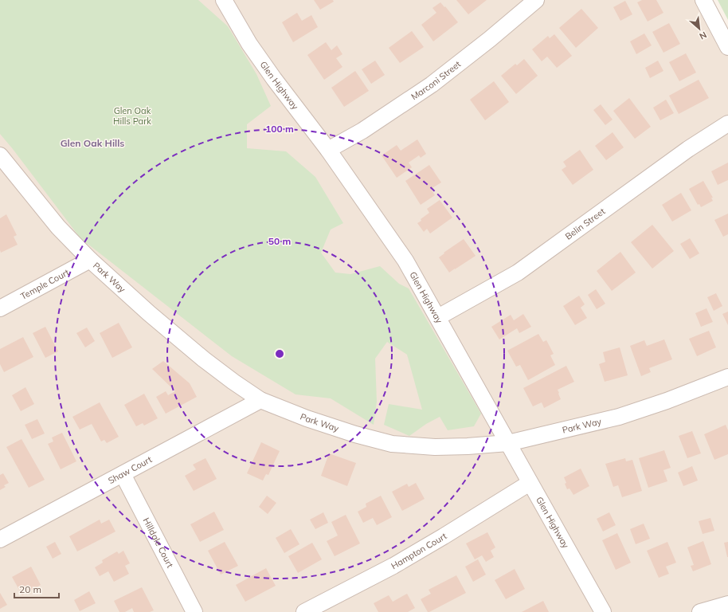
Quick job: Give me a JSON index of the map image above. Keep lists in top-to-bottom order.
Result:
{
  "streets": {
    "street": [
      "Marconi Street",
      "Glen Highway",
      "Belin Street",
      "Park Way",
      "Temple Court",
      "Shaw Court",
      "Hilldale Court",
      "Hampton Court"
    ]
  },
  "crossings": [
    ["Marconi Street", "Glen Highway"],
    ["Glen Highway", "Belin Street"],
    ["Glen Highway", "Park Way"],
    ["Glen Highway", "Hampton Court"],
    ["Park Way", "Temple Court"],
    ["Park Way", "Shaw Court"],
    ["Shaw Court", "Hilldale Court"]
  ],
  "districts": ["Glen Oak Hills"],
  "parks": ["Glen Oak Hills Park"],
  "scale_bar": "20 m",
  "north": "bottom right",
  "rings": ["100 m", "50 m"]
}
